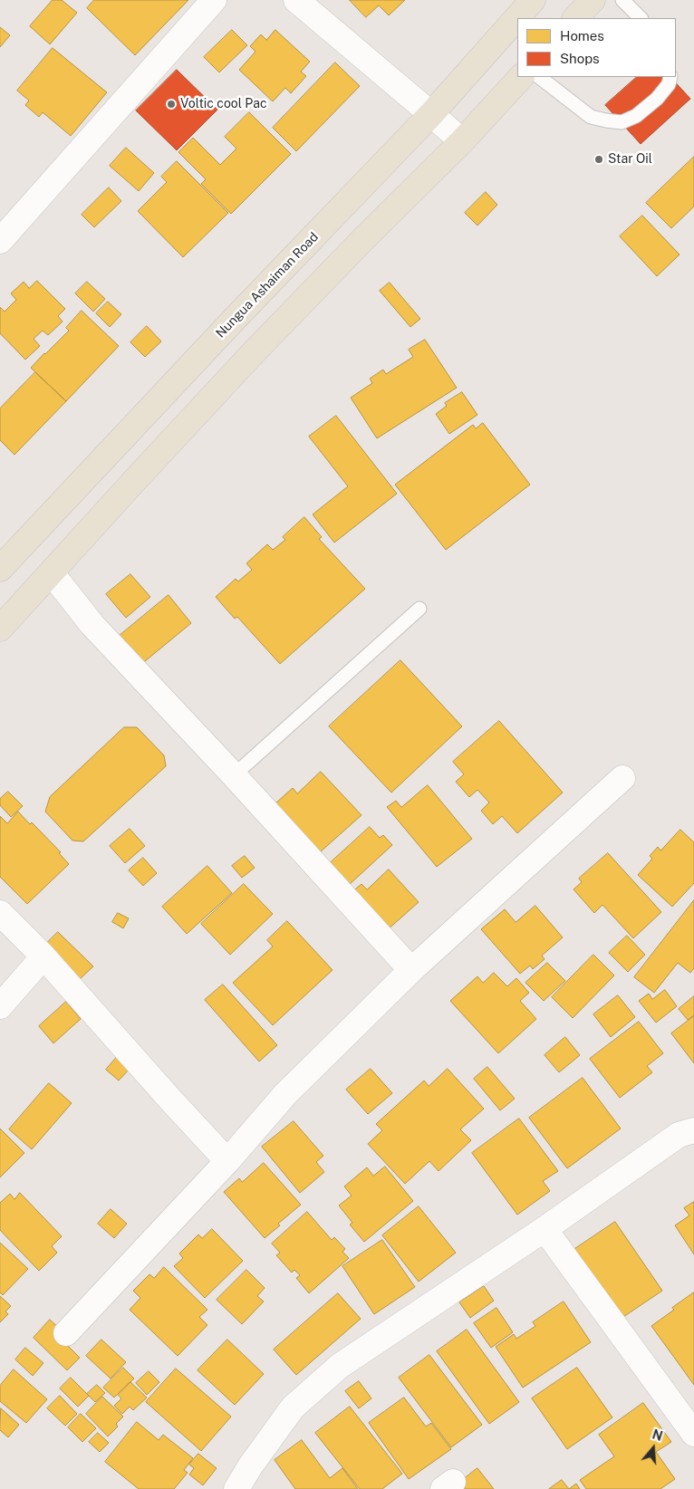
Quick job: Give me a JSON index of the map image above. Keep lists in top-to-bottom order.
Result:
{
  "streets": {
    "main road": ["Nungua Ashaiman Road"]
  },
  "places": ["Voltic cool Pac", "Star Oil"],
  "legend": ["Homes", "Shops"],
  "north": "top"
}
